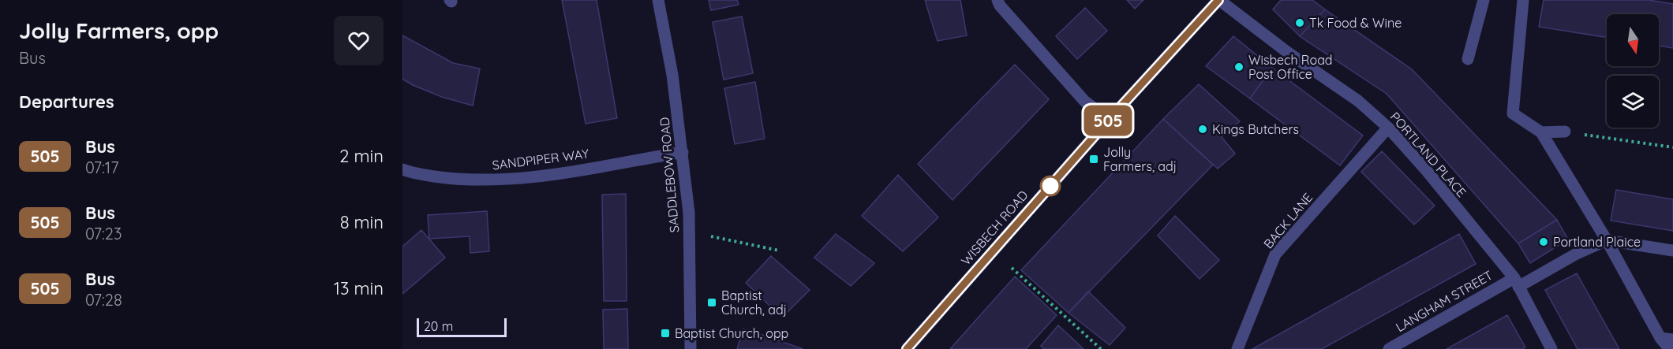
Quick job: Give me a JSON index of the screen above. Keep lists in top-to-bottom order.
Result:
{
  "streets": {
    "street": [
      "PORTLAND PLACE",
      "SANDPIPER WAY",
      "SADDLEBOW ROAD",
      "BACK LANE",
      "WISBECH ROAD",
      "LANGHAM STREET"
    ]
  },
  "crossings": [
    ["PORTLAND PLACE", "BACK LANE"],
    ["PORTLAND PLACE", "WISBECH ROAD"],
    ["PORTLAND PLACE", "LANGHAM STREET"],
    ["SANDPIPER WAY", "SADDLEBOW ROAD"]
  ],
  "places": {
    "other": [
      "Tk Food & Wine",
      "Wisbech Road Post Office",
      "Kings Butchers",
      "Portland Plaice"
    ],
    "transit": ["Jolly Farmers, adj", "Baptist Church, adj", "Baptist Church, opp"]
  },
  "lines": ["bus line 505"],
  "scale_bar": "20 m",
  "north": "bottom",
  "page": {
    "heading": [
      ["Jolly Farmers, opp", "Bus"],
      "Departures"
    ],
    "on_map": "505",
    "list": [
      {
        "mark": "505",
        "name": "Bus",
        "note": "07:17",
        "value": "2 min"
      },
      {
        "mark": "505",
        "name": "Bus",
        "note": "07:23",
        "value": "8 min"
      },
      {
        "mark": "505",
        "name": "Bus",
        "note": "07:28",
        "value": "13 min"
      }
    ],
    "scale": "20 m"
  }
}
